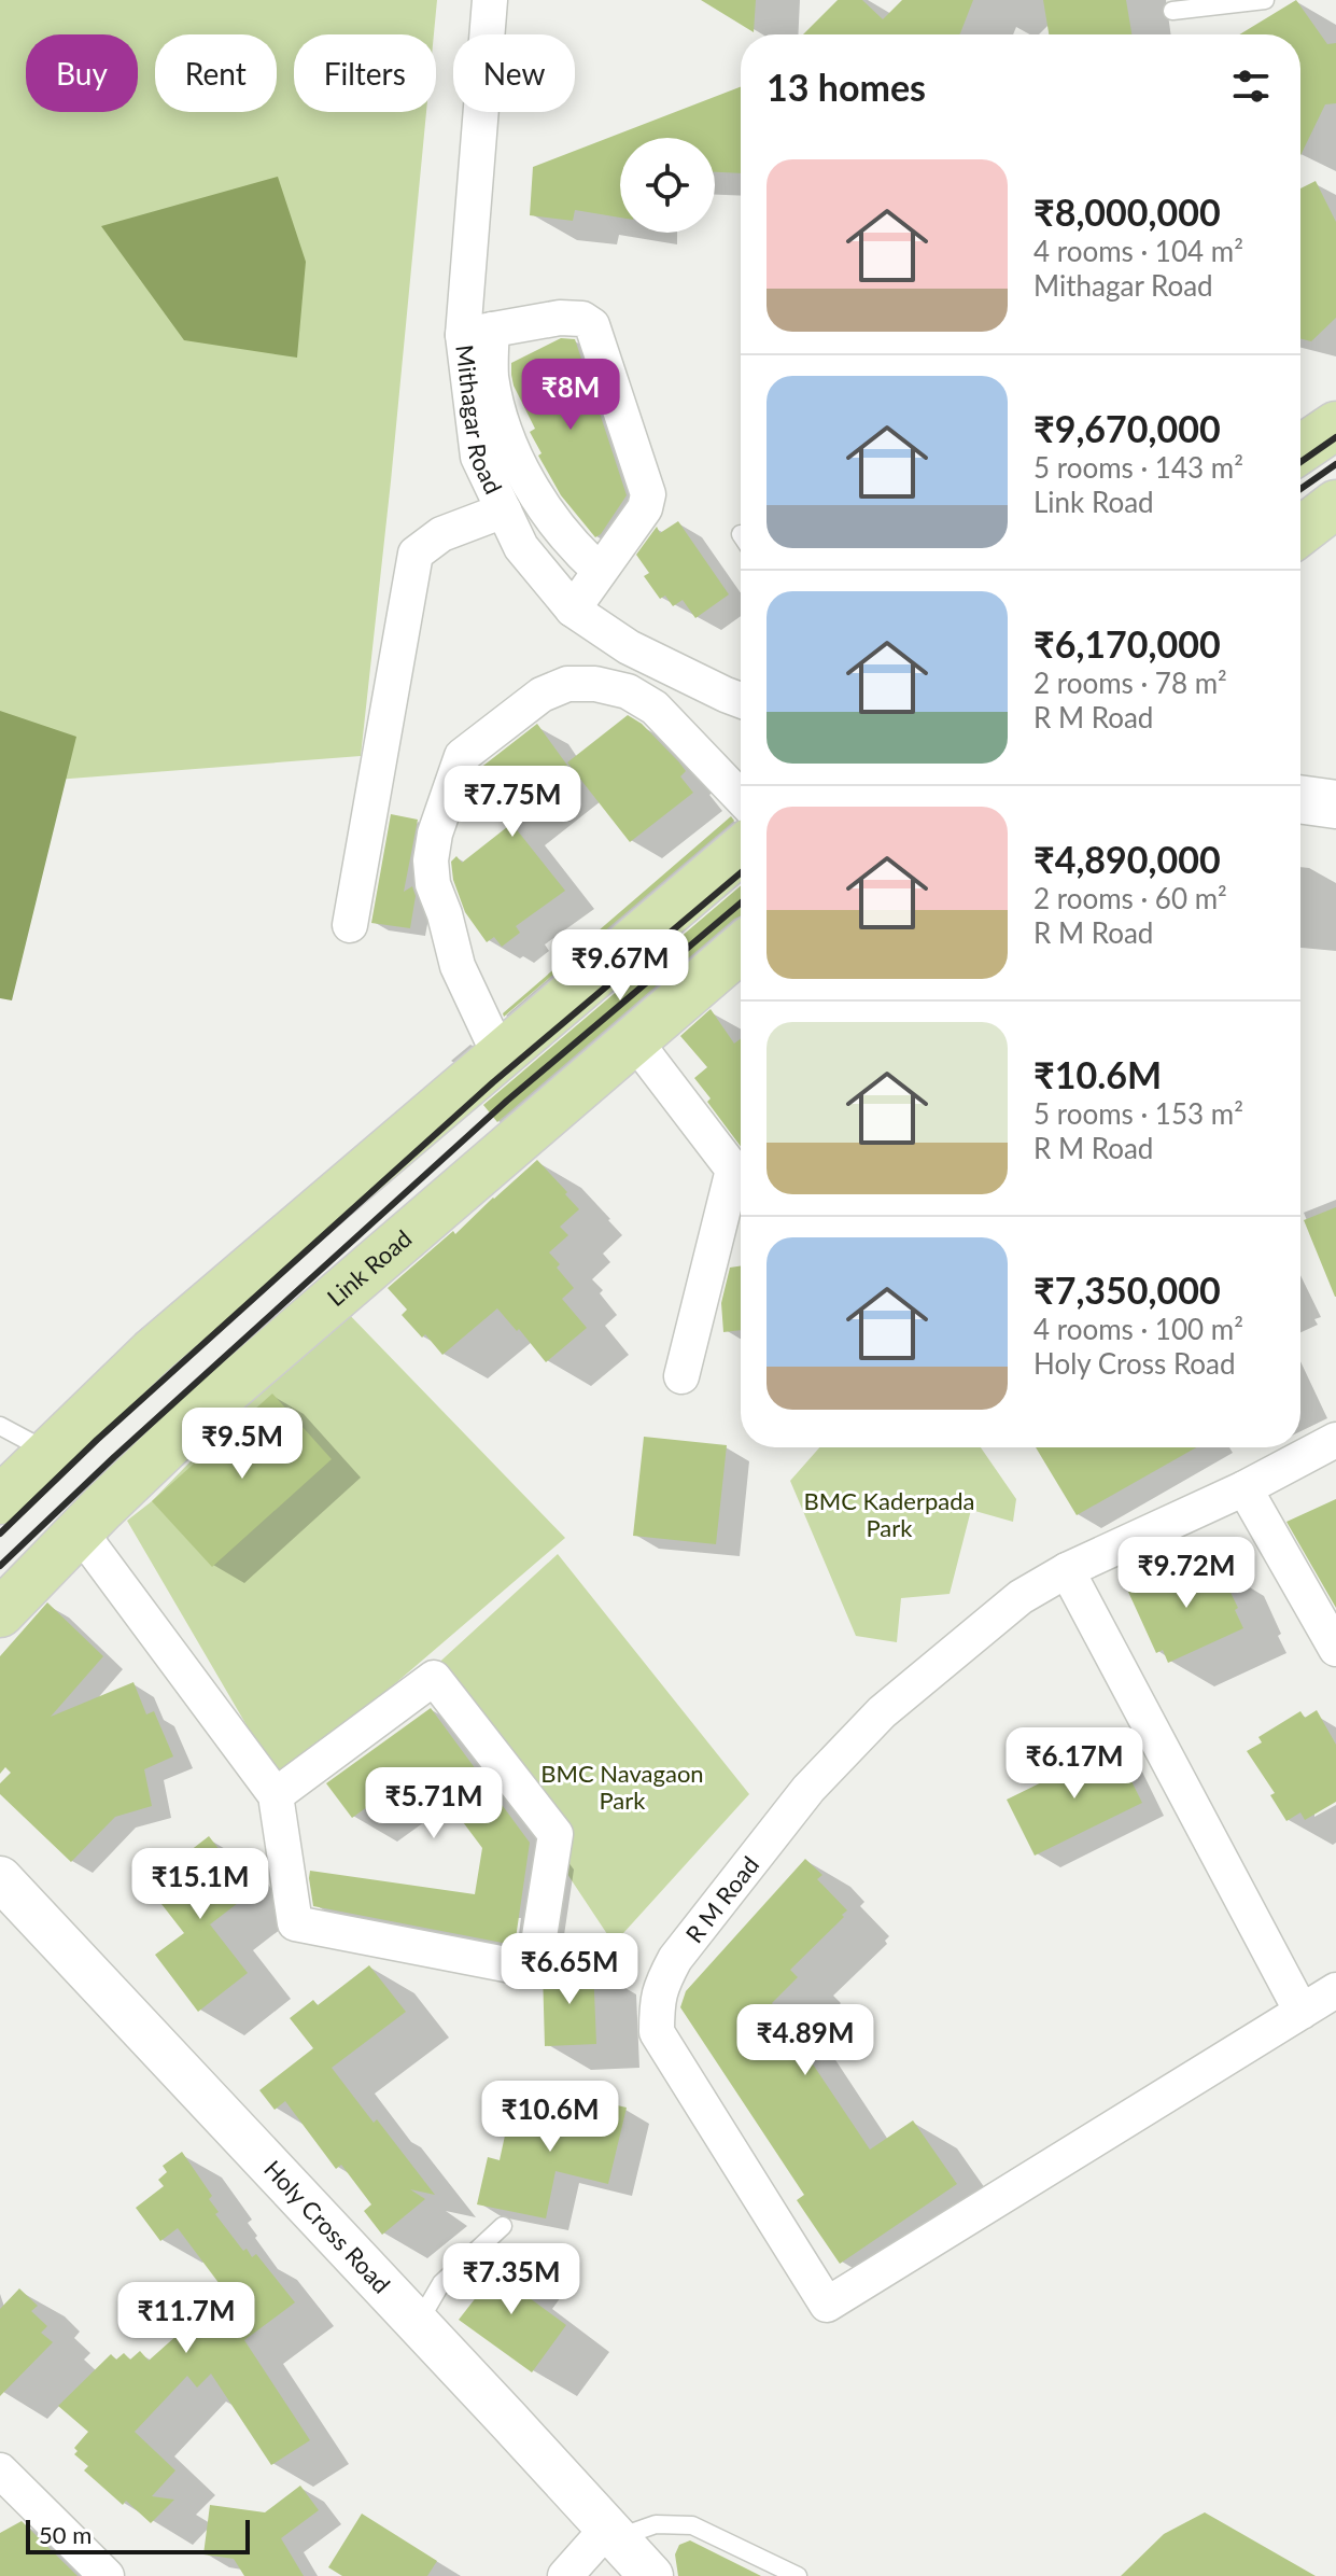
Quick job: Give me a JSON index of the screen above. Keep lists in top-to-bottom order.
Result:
{
  "streets": {
    "main road": ["Link Road"],
    "street": ["Mithagar Road", "R M Road", "Holy Cross Road"]
  },
  "parks": ["BMC Kaderpada Park", "BMC Navagaon Park"],
  "scale_bar": "50 m",
  "page": {
    "chip": [
      "Buy",
      "Rent",
      "Filters",
      "New"
    ],
    "heading": "13 homes",
    "list": [
      {
        "name": "₹8,000,000",
        "note": "4 rooms · 104 m² · Mithagar Road"
      },
      {
        "name": "₹9,670,000",
        "note": "5 rooms · 143 m² · Link Road"
      },
      {
        "name": "₹6,170,000",
        "note": "2 rooms · 78 m² · R M Road"
      },
      {
        "name": "₹4,890,000",
        "note": "2 rooms · 60 m² · R M Road"
      },
      {
        "name": "₹10.6M",
        "note": "5 rooms · 153 m² · R M Road"
      },
      {
        "name": "₹7,350,000",
        "note": "4 rooms · 100 m² · Holy Cross Road"
      }
    ],
    "price": [
      "₹8M",
      "₹7.75M",
      "₹9.67M",
      "₹9.5M",
      "₹9.72M",
      "₹6.17M",
      "₹5.71M",
      "₹15.1M",
      "₹6.65M",
      "₹4.89M",
      "₹10.6M",
      "₹7.35M",
      "₹11.7M"
    ],
    "scale": "50 m"
  }
}
